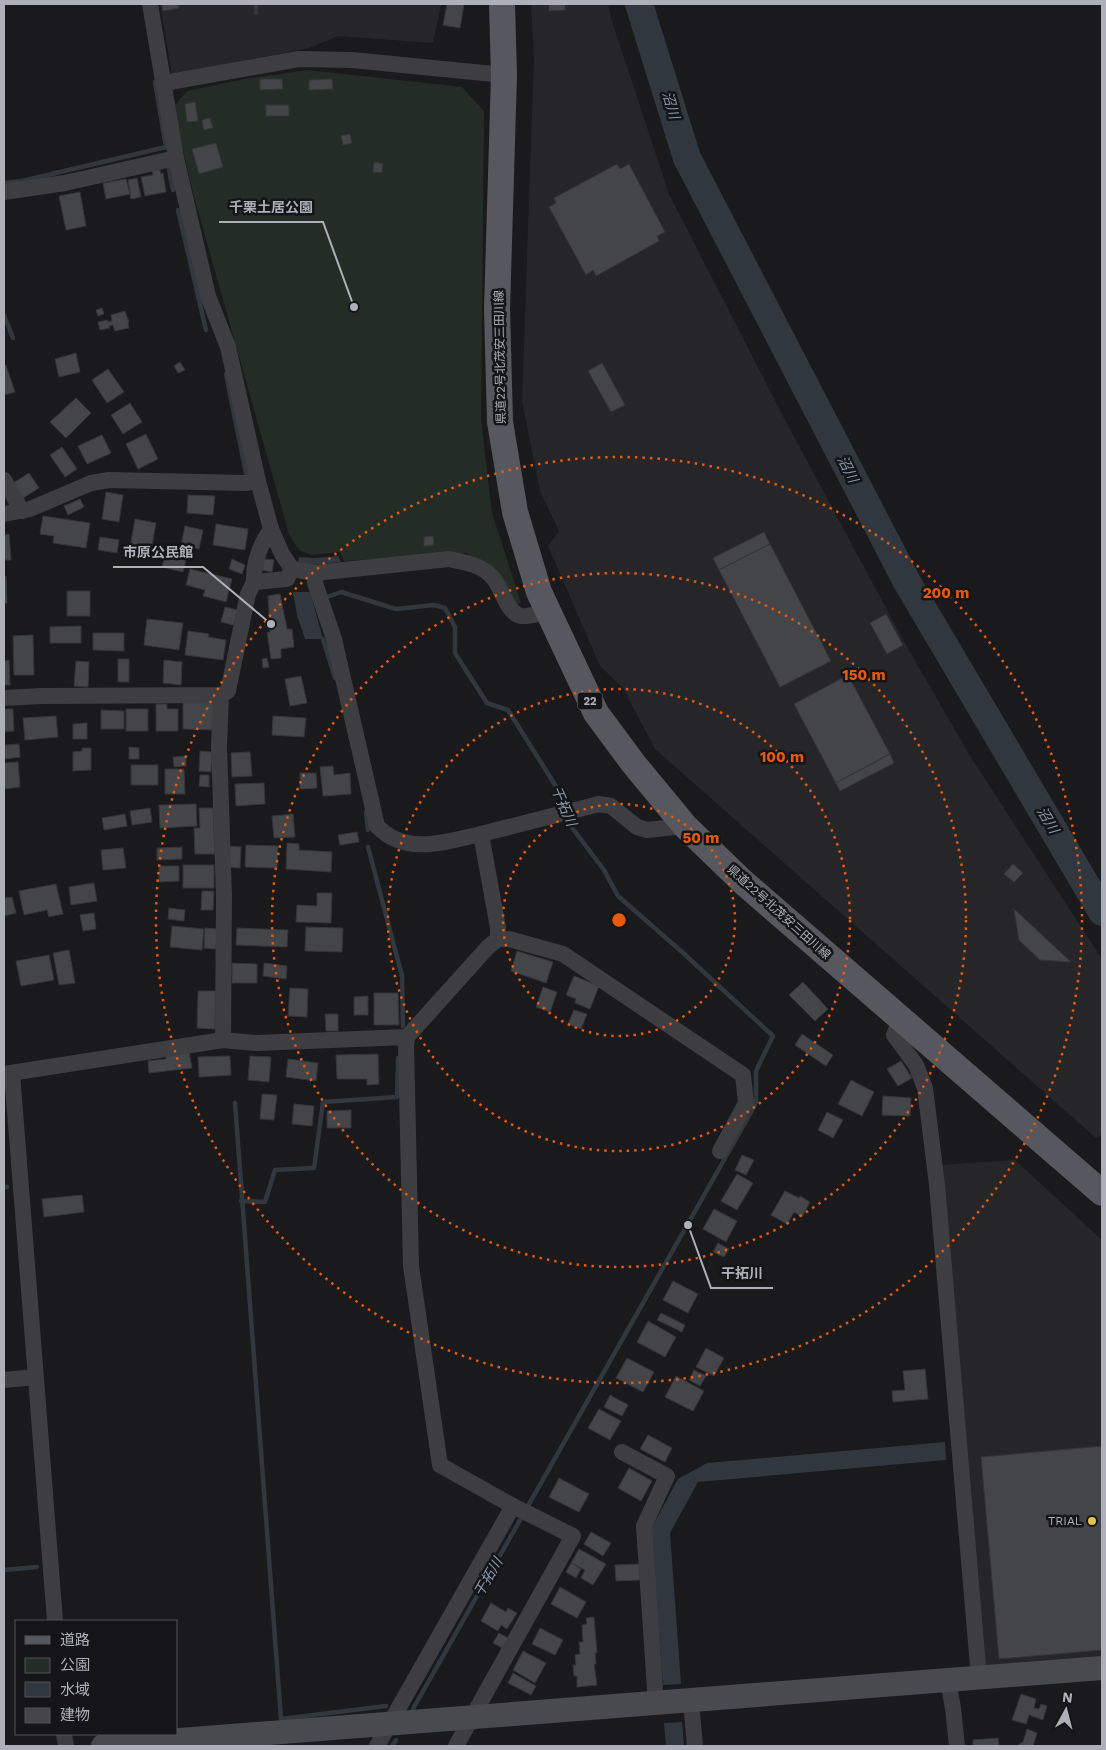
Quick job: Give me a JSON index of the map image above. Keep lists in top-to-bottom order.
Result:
{
  "streets": {
    "main road": ["県道22号北茂安三田川線", "22"]
  },
  "water": ["沼川", "干拓川"],
  "places": [
    "千栗土居公園",
    "市原公民館",
    "干拓川",
    "TRIAL"
  ],
  "legend": [
    "道路",
    "公園",
    "水域",
    "建物"
  ],
  "north": "top",
  "rings": [
    "200 m",
    "150 m",
    "100 m",
    "50 m"
  ]
}
